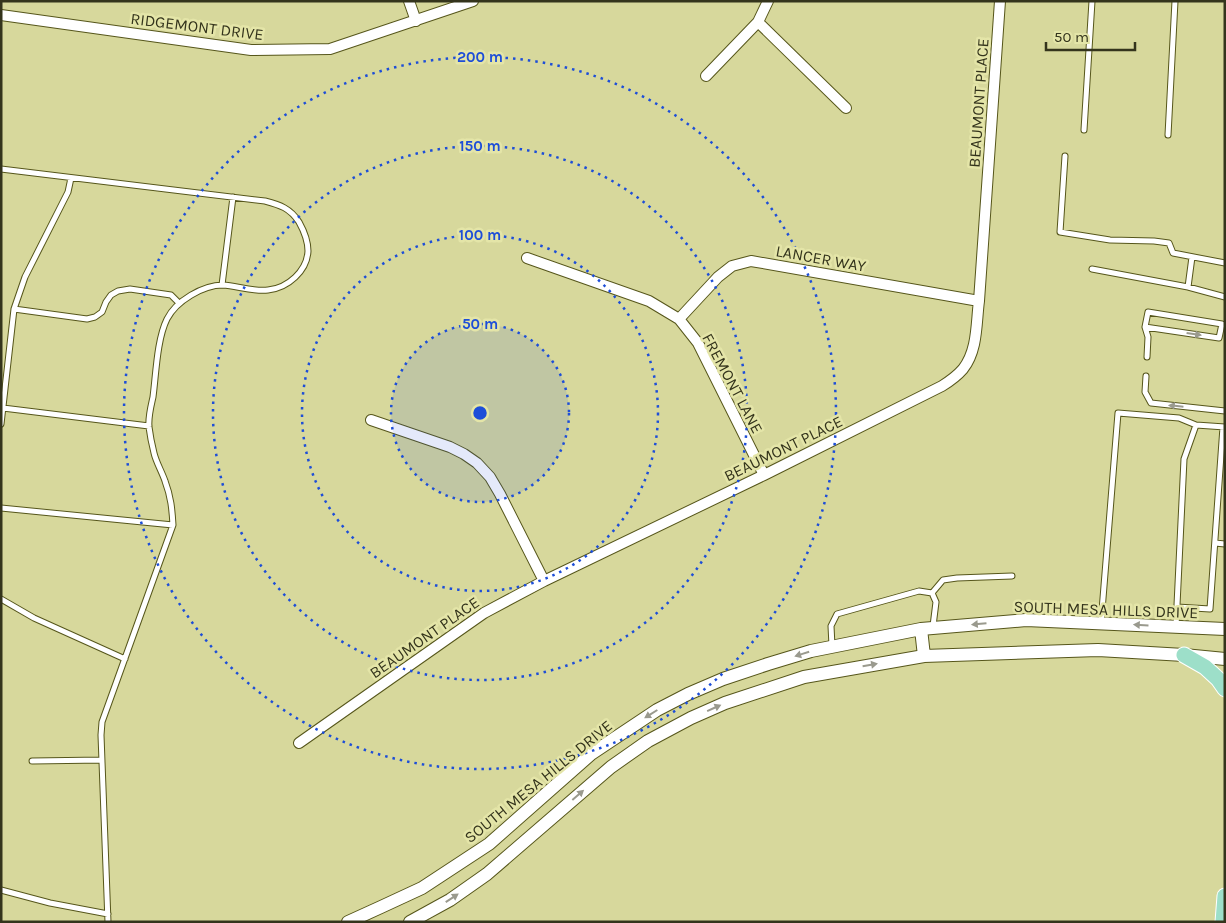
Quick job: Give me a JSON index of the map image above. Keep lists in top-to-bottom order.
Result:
{
  "streets": {
    "street": [
      "RIDGEMONT DRIVE",
      "BEAUMONT PLACE",
      "LANCER WAY",
      "FREMONT LANE",
      "SOUTH MESA HILLS DRIVE"
    ]
  },
  "crossings": [
    ["BEAUMONT PLACE", "LANCER WAY"],
    ["BEAUMONT PLACE", "FREMONT LANE"],
    ["LANCER WAY", "FREMONT LANE"]
  ],
  "scale_bar": "50 m",
  "rings": [
    "200 m",
    "150 m",
    "100 m",
    "50 m"
  ]
}
